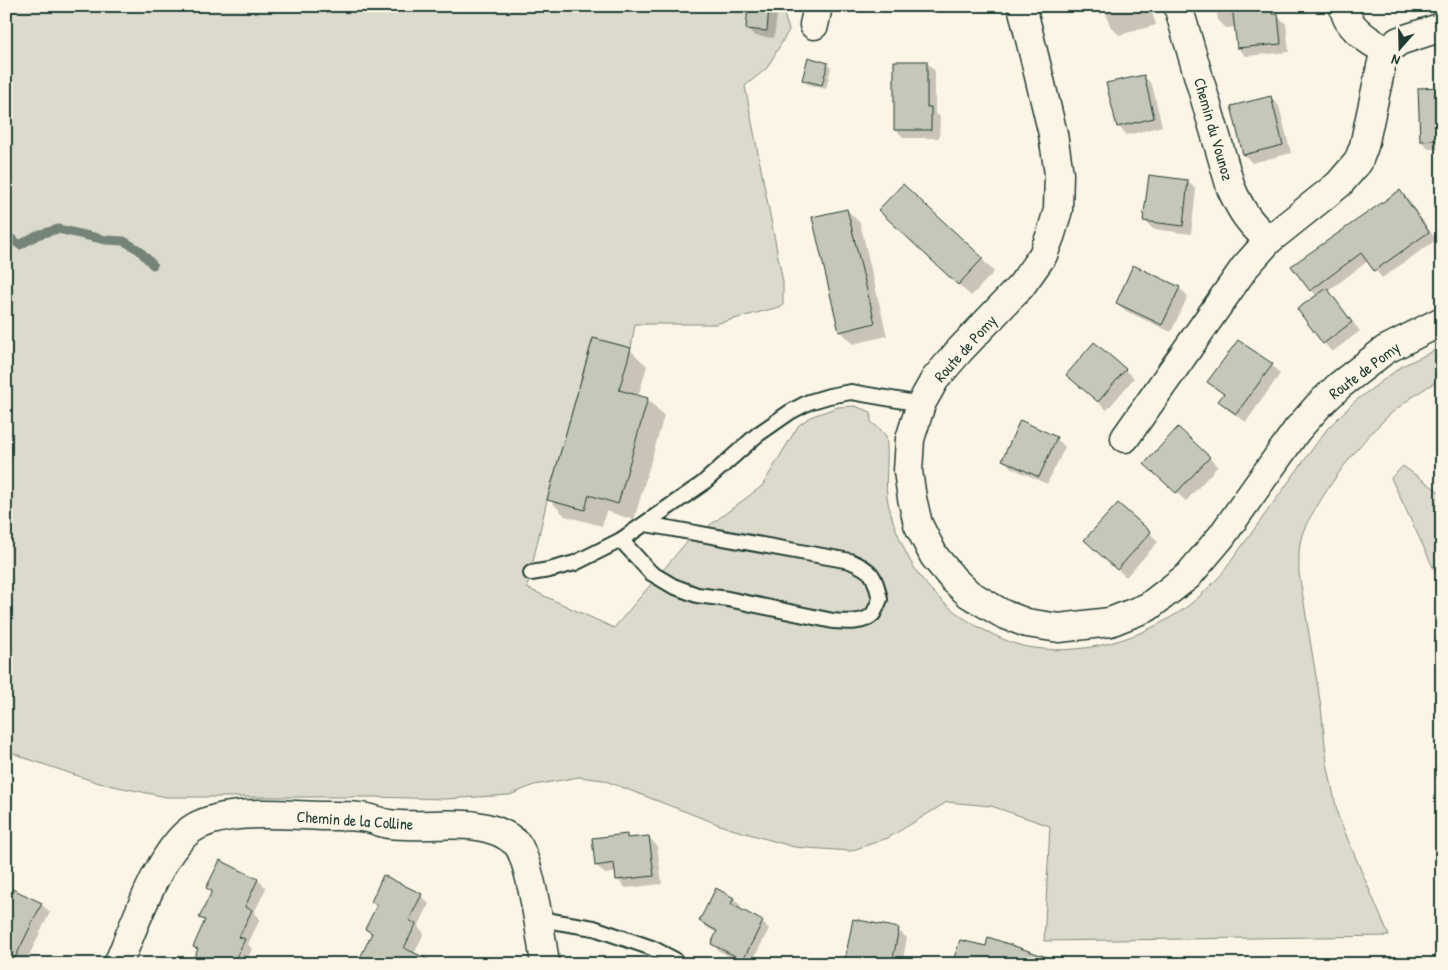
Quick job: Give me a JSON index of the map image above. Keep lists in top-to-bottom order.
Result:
{
  "streets": {
    "street": ["Chemin du Vounoz", "Route de Pomy", "Chemin de la Colline"]
  },
  "north": "bottom"
}
